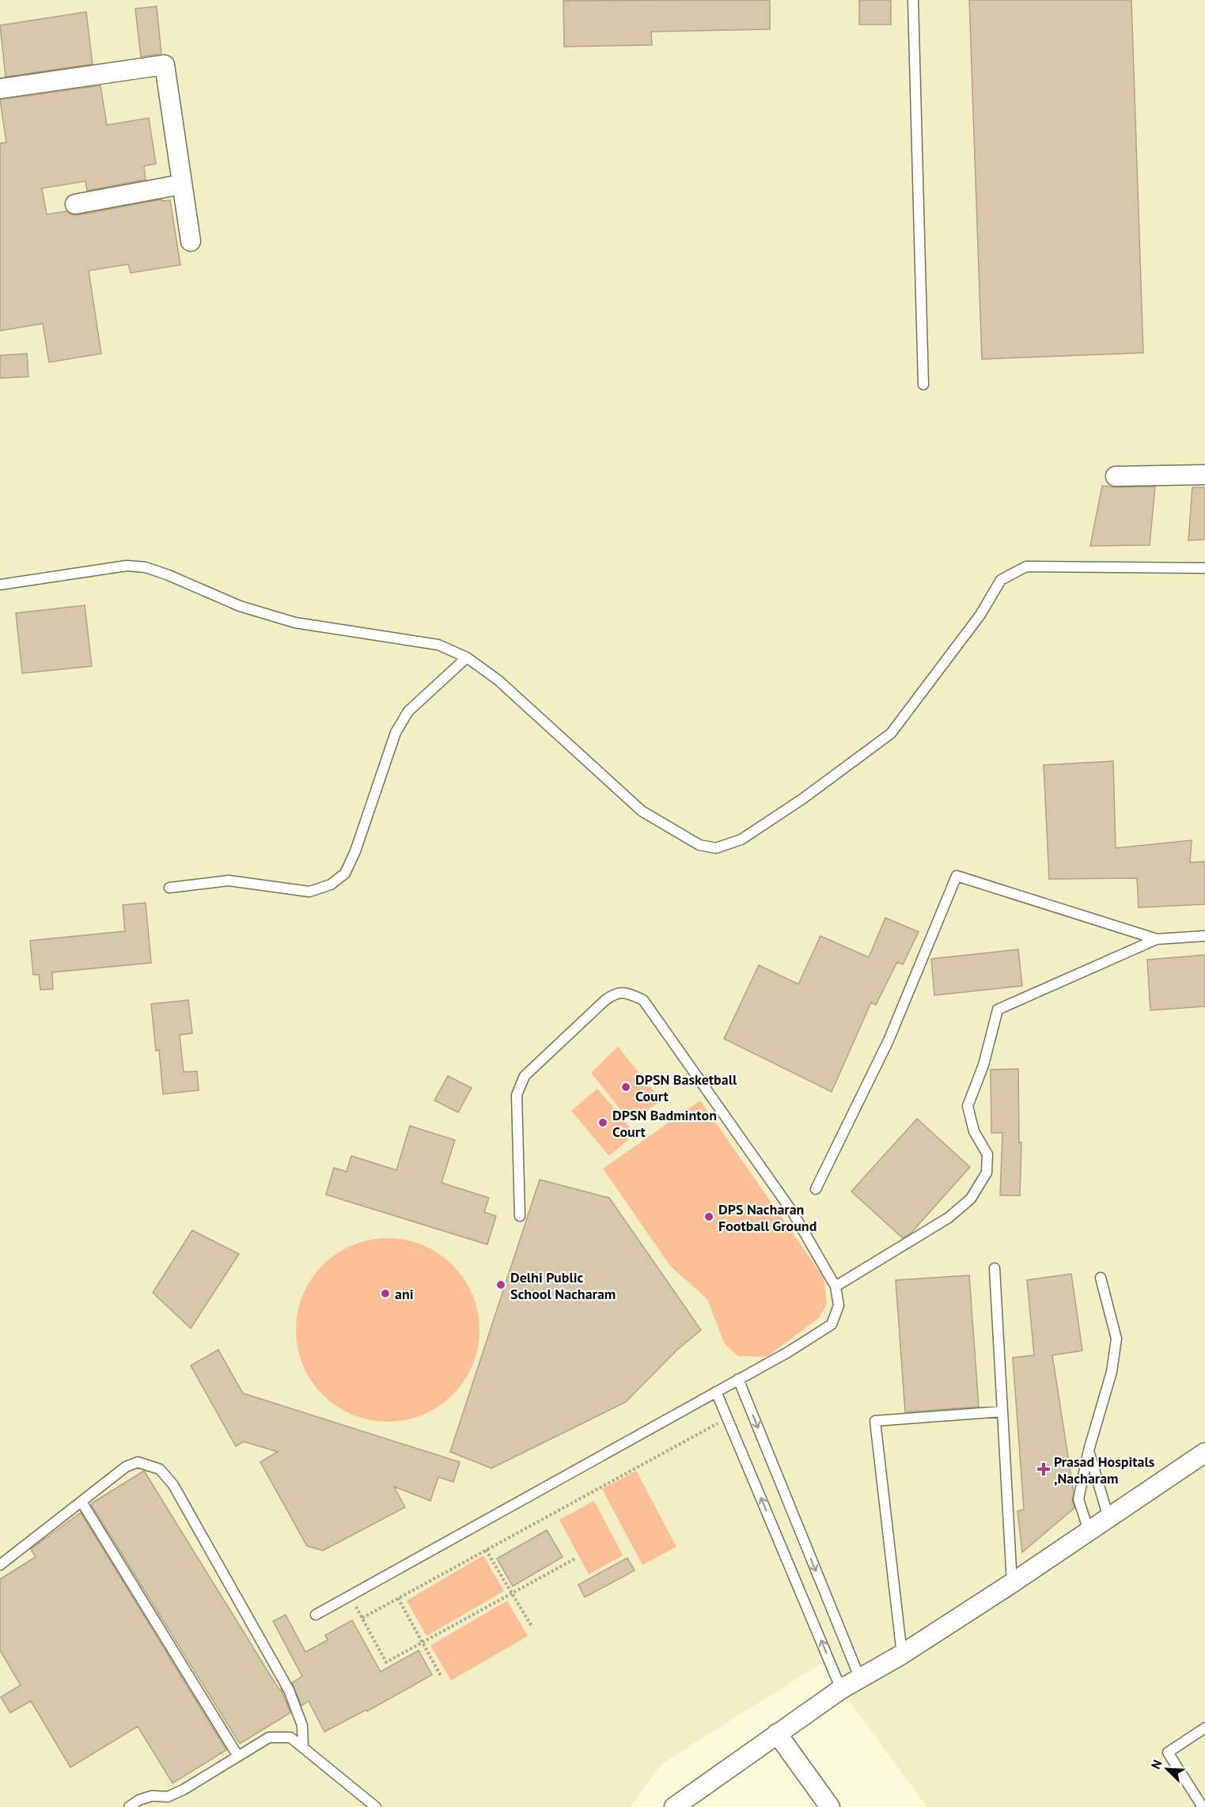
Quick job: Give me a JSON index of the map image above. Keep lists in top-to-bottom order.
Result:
{
  "places": {
    "other": [
      "DPSN Basketball Court",
      "DPSN Badminton Court",
      "DPS Nacharan Football Ground",
      "Delhi Public School Nacharam",
      "ani"
    ],
    "health": ["Prasad Hospitals ,Nacharam"]
  },
  "north": "top left"
}
